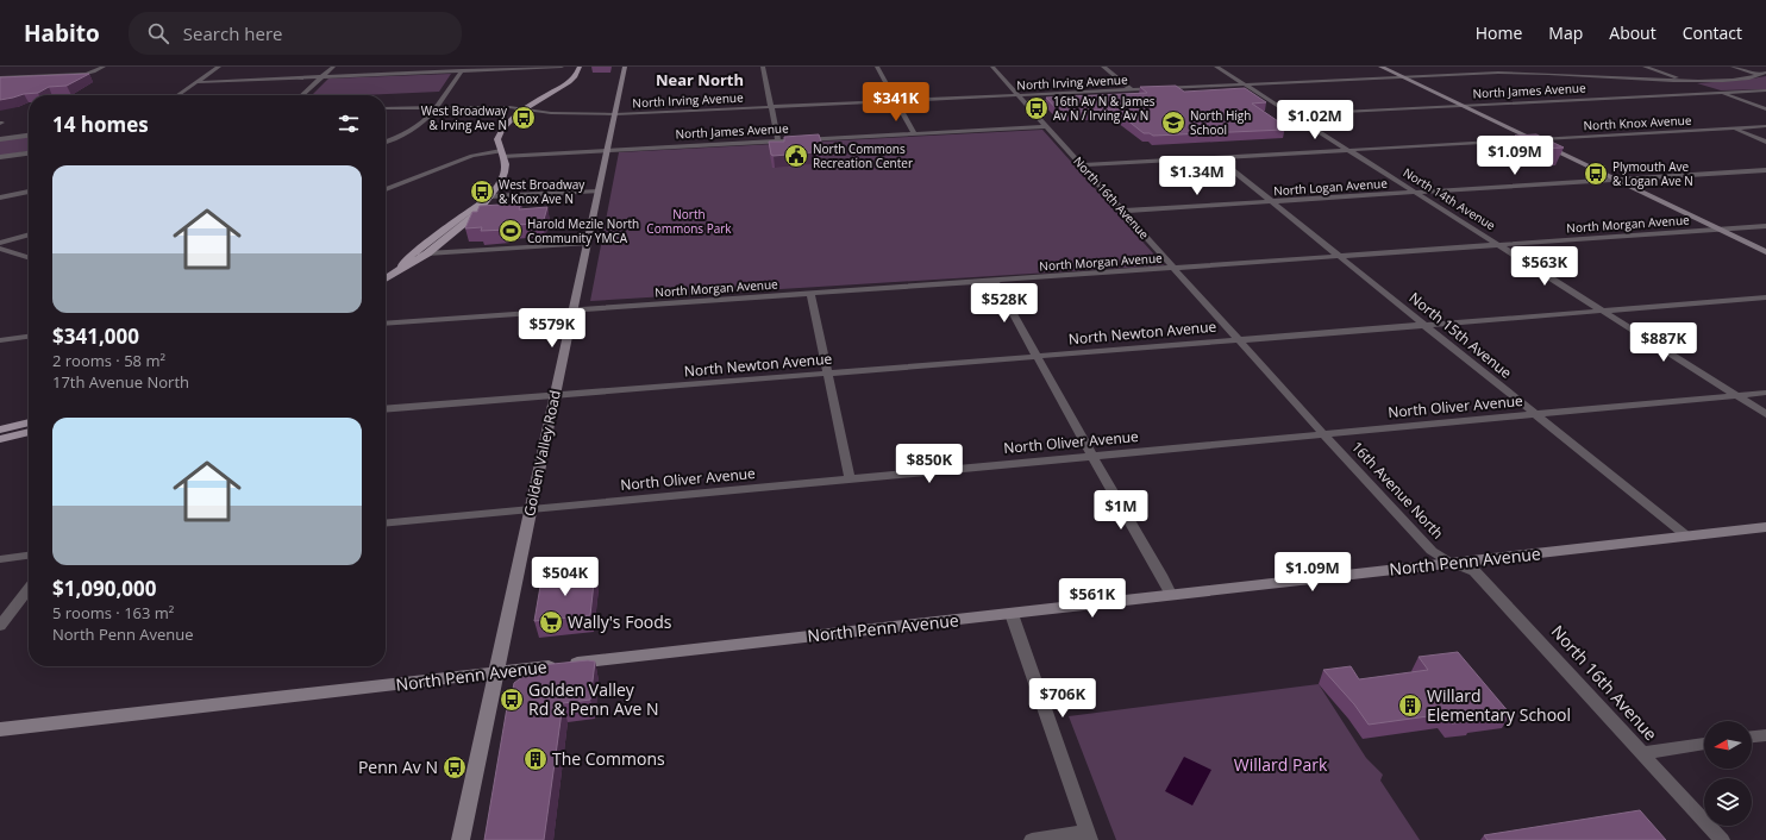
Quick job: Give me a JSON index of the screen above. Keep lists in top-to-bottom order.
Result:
{
  "streets": {
    "main road": ["Golden Valley Road", "North Penn Avenue"],
    "street": [
      "North Irving Avenue",
      "North James Avenue",
      "North Knox Avenue",
      "North Logan Avenue",
      "North 16th Avenue",
      "North 14th Avenue",
      "North Morgan Avenue",
      "North Newton Avenue",
      "North 15th Avenue",
      "North Oliver Avenue",
      "16th Avenue North"
    ]
  },
  "crossings": [
    ["North Irving Avenue", "North 16th Avenue"],
    ["North Irving Avenue", "North 14th Avenue"],
    ["North Irving Avenue", "Golden Valley Road"],
    ["North James Avenue", "North 16th Avenue"],
    ["North James Avenue", "North 14th Avenue"],
    ["North James Avenue", "Golden Valley Road"],
    ["North Knox Avenue", "North 16th Avenue"],
    ["North Knox Avenue", "North 14th Avenue"],
    ["North Knox Avenue", "North 15th Avenue"],
    ["North Logan Avenue", "North 16th Avenue"],
    ["North Logan Avenue", "North 14th Avenue"],
    ["North Logan Avenue", "North 15th Avenue"],
    ["North 16th Avenue", "North Morgan Avenue"],
    ["North 16th Avenue", "North Newton Avenue"],
    ["North 16th Avenue", "North Oliver Avenue"],
    ["North 16th Avenue", "16th Avenue North"],
    ["North 16th Avenue", "North Penn Avenue"],
    ["North 14th Avenue", "North Morgan Avenue"],
    ["North 14th Avenue", "North Newton Avenue"],
    ["North 14th Avenue", "North Oliver Avenue"],
    ["North Morgan Avenue", "North 15th Avenue"],
    ["North Morgan Avenue", "Golden Valley Road"],
    ["North Newton Avenue", "North 15th Avenue"],
    ["North Newton Avenue", "Golden Valley Road"],
    ["North 15th Avenue", "North Oliver Avenue"],
    ["North 15th Avenue", "North Penn Avenue"],
    ["North Oliver Avenue", "Golden Valley Road"],
    ["North Oliver Avenue", "16th Avenue North"],
    ["Golden Valley Road", "North Penn Avenue"],
    ["16th Avenue North", "North Penn Avenue"]
  ],
  "districts": ["Near North"],
  "parks": ["North Commons Park", "Willard Park"],
  "places": {
    "bus stop": [
      "16th Av N & James Av N / Irving Av N",
      "West Broadway & Irving Ave N",
      "Plymouth Ave & Logan Ave N",
      "West Broadway & Knox Ave N",
      "Golden Valley Rd & Penn Ave N",
      "Penn Av N"
    ],
    "school or university": ["North High School"],
    "public building": ["North Commons Recreation Center"],
    "sports": ["Harold Mezile North Community YMCA"],
    "supermarket": ["Wally's Foods"],
    "building": ["Willard Elementary School", "The Commons"]
  },
  "north": "left",
  "page": {
    "header": "Habito",
    "search": "Search here",
    "nav": [
      "Home",
      "Map",
      "About",
      "Contact"
    ],
    "price": [
      "$341K",
      "$1.02M",
      "$1.09M",
      "$1.34M",
      "$563K",
      "$528K",
      "$579K",
      "$887K",
      "$850K",
      "$1M",
      "$1.09M",
      "$504K",
      "$561K",
      "$706K"
    ],
    "heading": "14 homes",
    "list": [
      {
        "name": "$341,000",
        "note": "2 rooms · 58 m² · 17th Avenue North"
      },
      {
        "name": "$1,090,000",
        "note": "5 rooms · 163 m² · North Penn Avenue"
      }
    ]
  }
}
